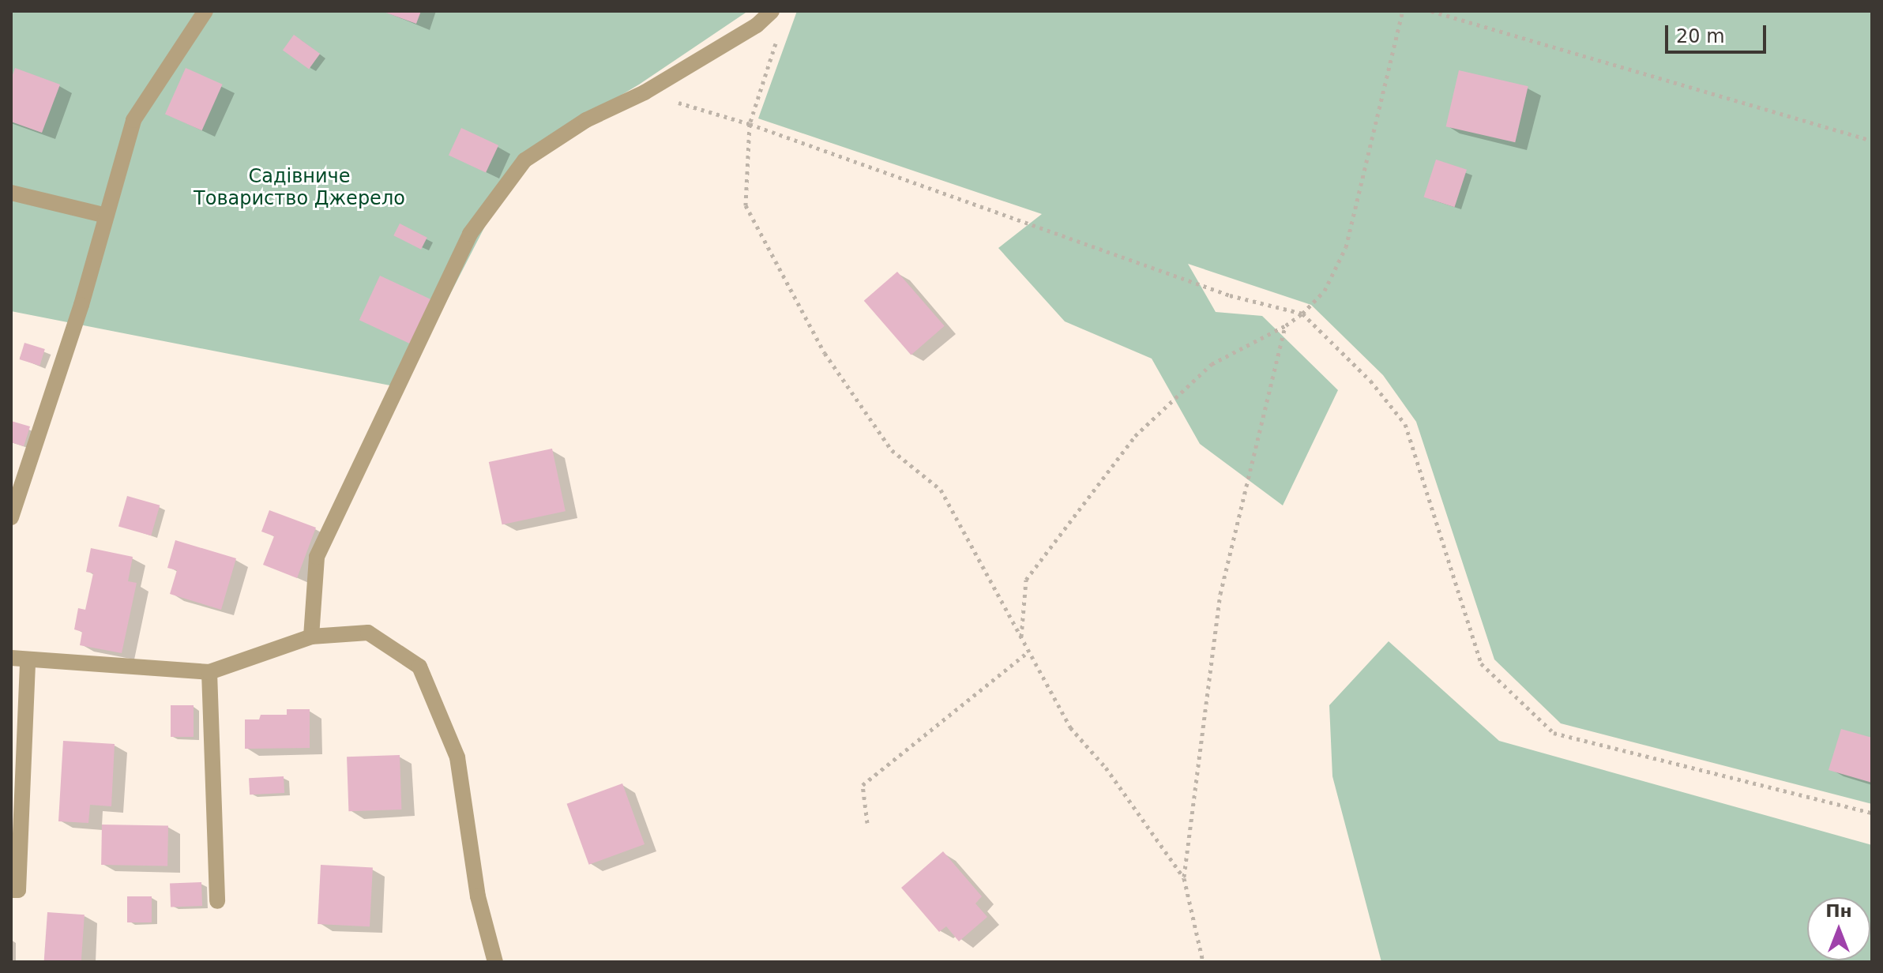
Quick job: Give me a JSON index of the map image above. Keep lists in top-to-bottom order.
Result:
{
  "parks": ["Садівниче Товариство Джерело"],
  "scale_bar": "20 m",
  "north": "top"
}
